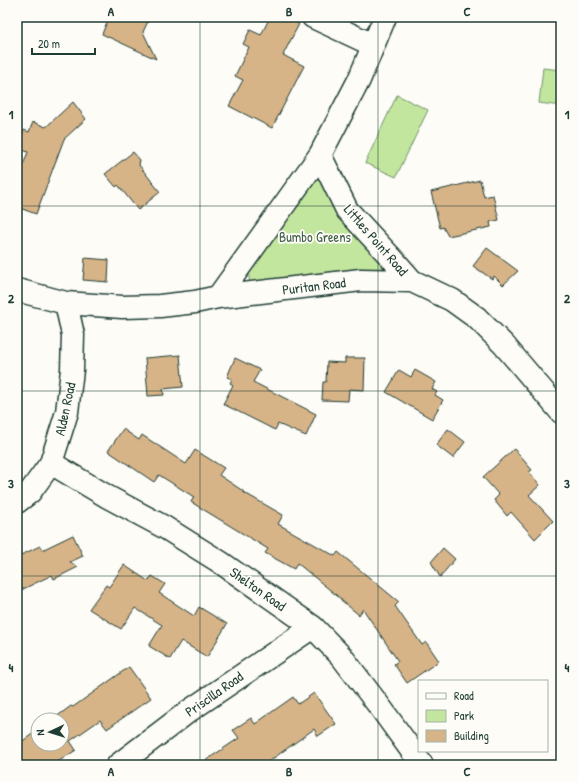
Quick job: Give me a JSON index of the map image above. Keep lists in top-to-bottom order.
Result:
{
  "streets": {
    "street": [
      "Littles Point Road",
      "Puritan Road",
      "Alden Road",
      "Shelton Road",
      "Priscilla Road"
    ]
  },
  "crossings": [
    ["Littles Point Road", "Puritan Road"],
    ["Puritan Road", "Alden Road"],
    ["Alden Road", "Shelton Road"],
    ["Shelton Road", "Priscilla Road"]
  ],
  "parks": ["Bumbo Greens"],
  "legend": ["Road", "Park", "Building"],
  "scale_bar": "20 m",
  "north": "left",
  "grid": {
    "columns": ["A", "B", "C"],
    "rows": [
      "1",
      "2",
      "3",
      "4"
    ]
  }
}
